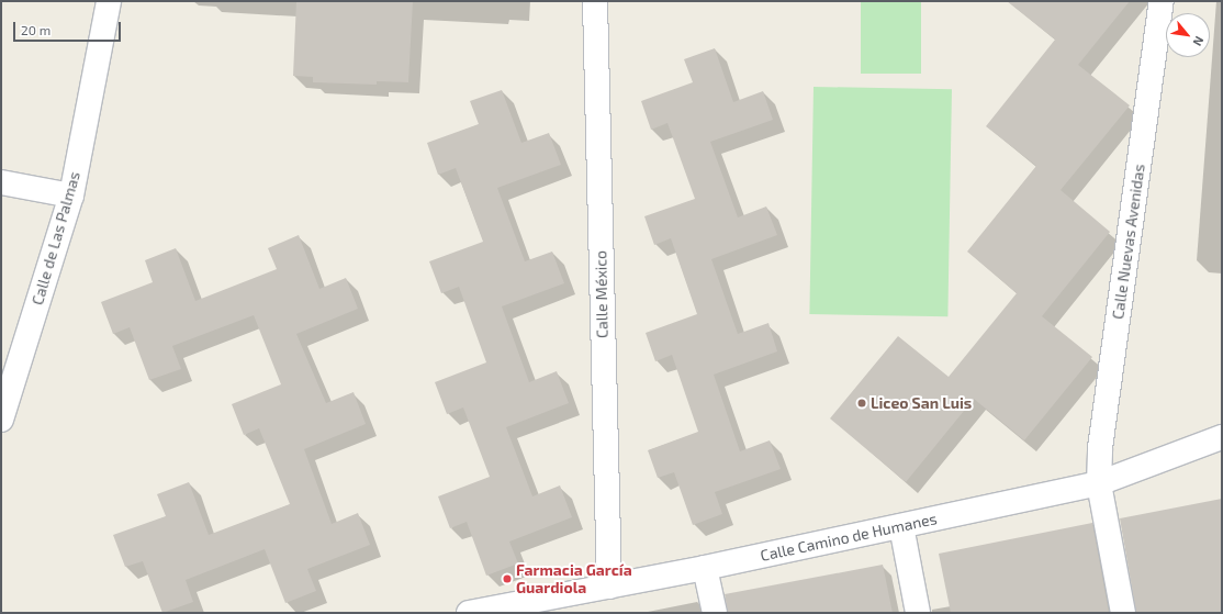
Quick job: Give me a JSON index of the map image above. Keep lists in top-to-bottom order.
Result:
{
  "streets": {
    "street": [
      "Calle de Las Palmas",
      "Calle Nuevas Avenidas",
      "Calle México",
      "Calle Camino de Humanes"
    ]
  },
  "crossings": [
    ["Calle Nuevas Avenidas", "Calle Camino de Humanes"],
    ["Calle México", "Calle Camino de Humanes"]
  ],
  "places": ["Liceo San Luis", "Farmacia García Guardiola"],
  "scale_bar": "20 m",
  "north": "bottom right"
}
